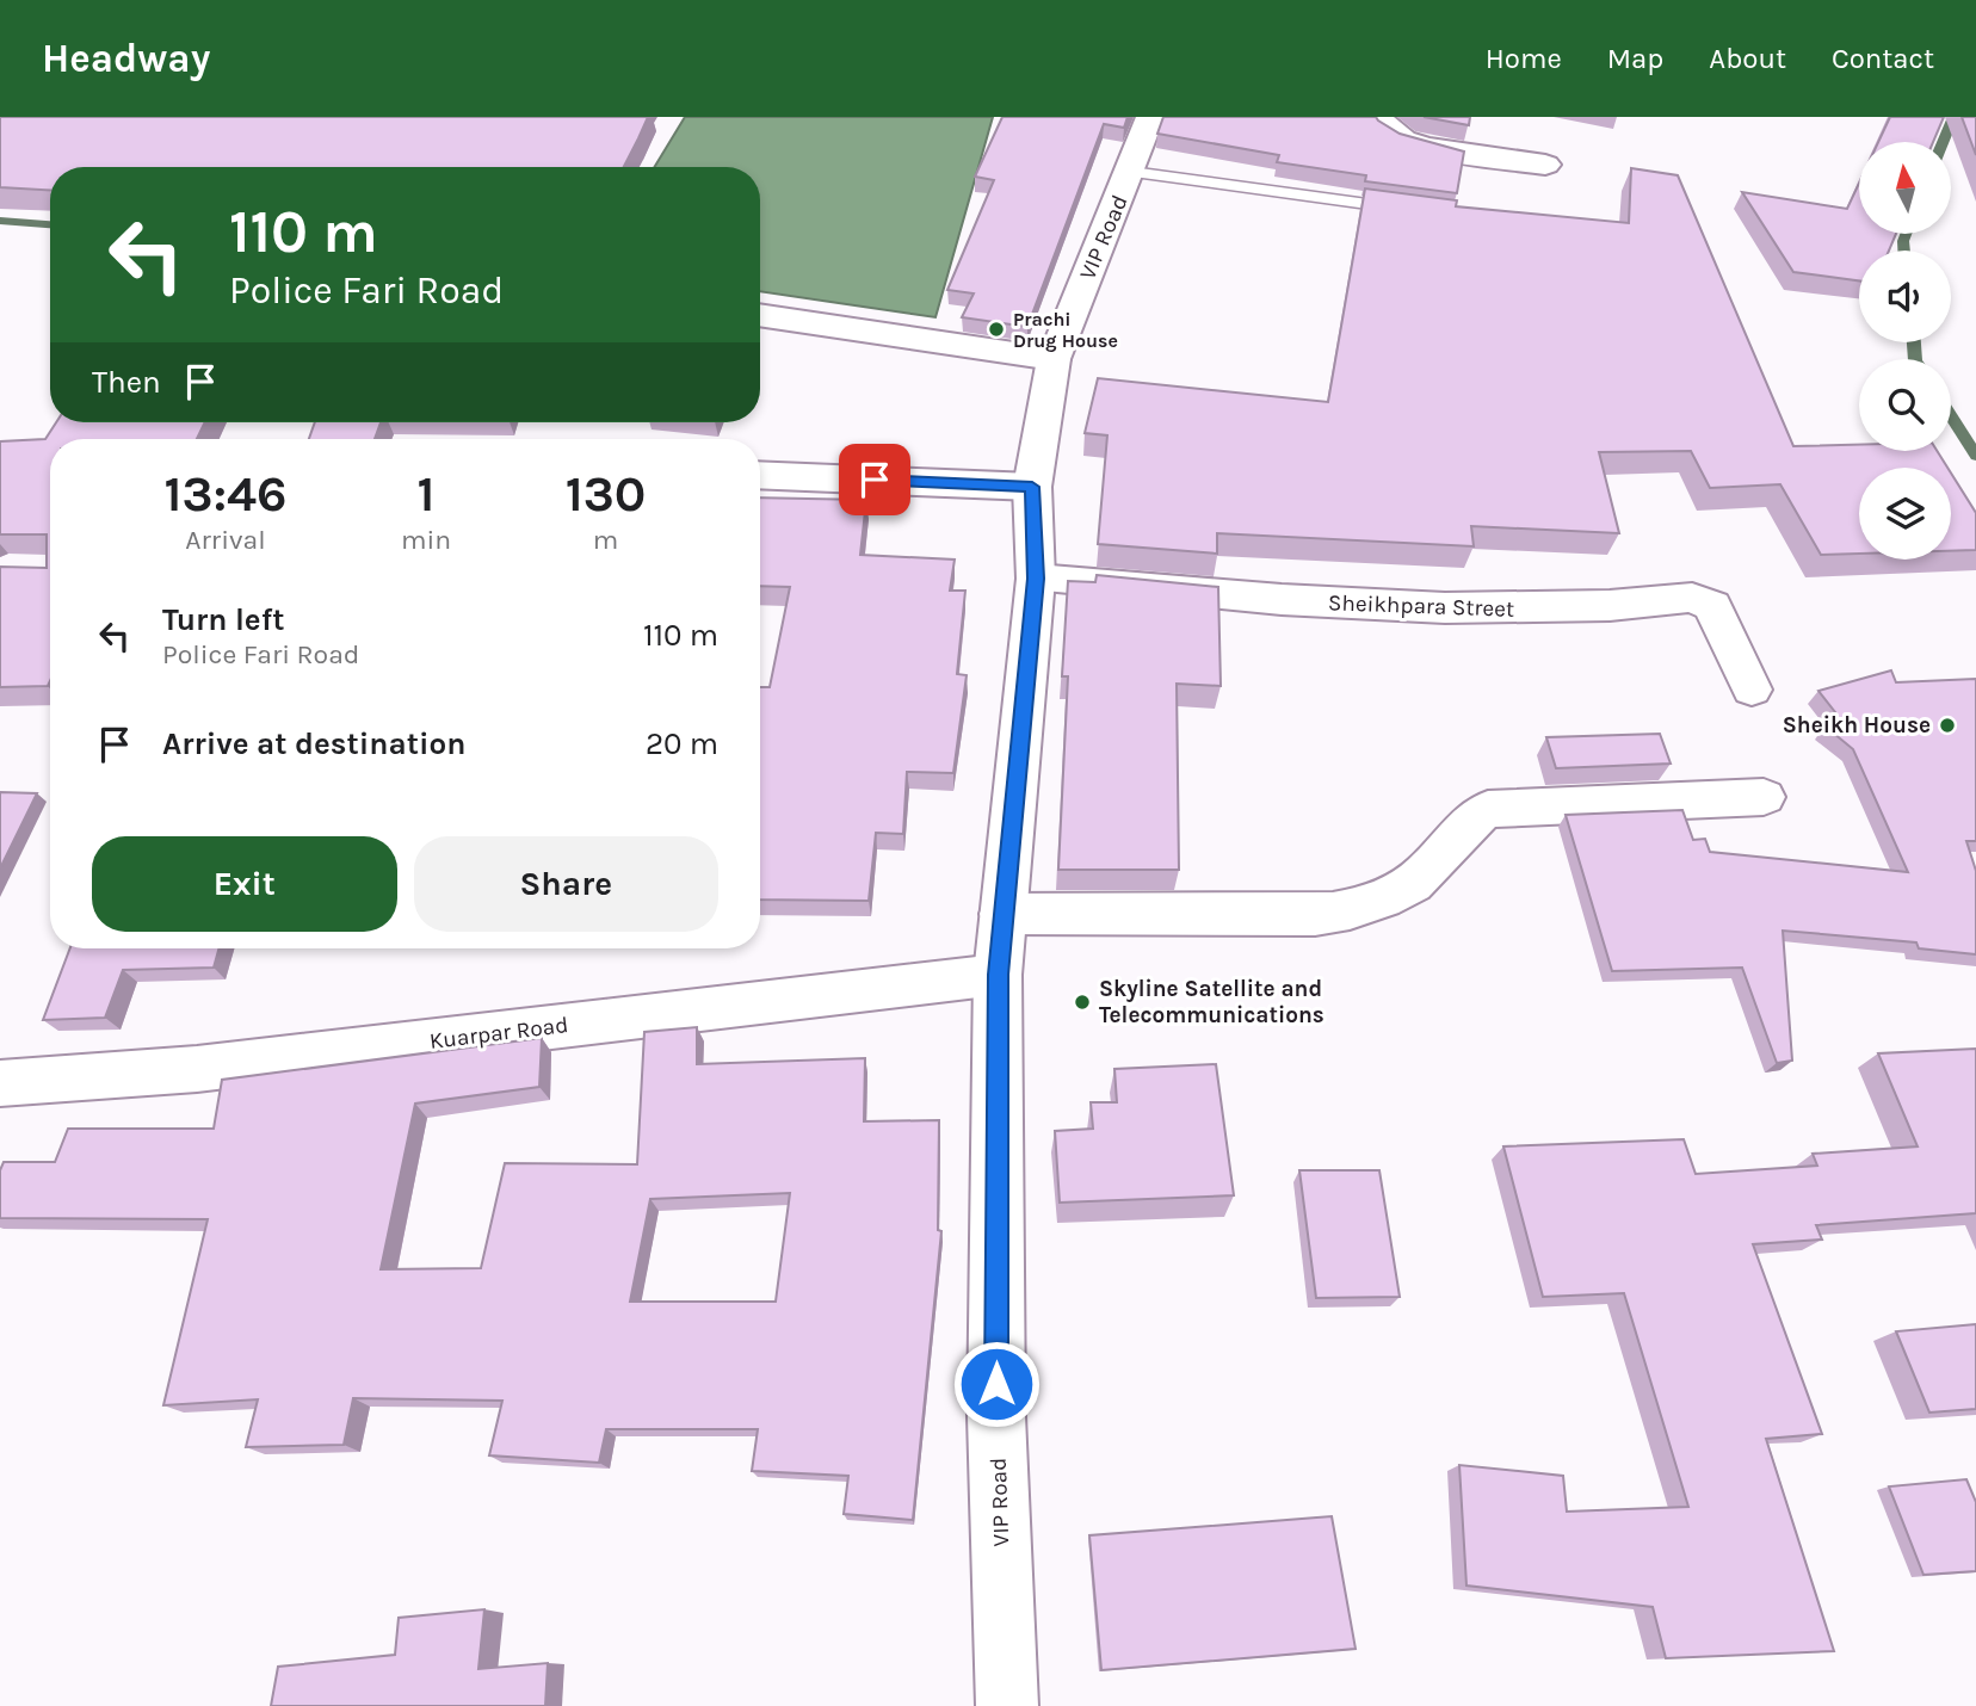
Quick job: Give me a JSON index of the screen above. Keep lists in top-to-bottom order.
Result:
{
  "streets": {
    "street": ["VIP Road", "Sheikhpara Street", "Kuarpar Road"]
  },
  "crossings": [
    ["VIP Road", "Sheikhpara Street"],
    ["VIP Road", "Kuarpar Road"]
  ],
  "places": ["Prachi Drug House", "Sheikh House", "Skyline Satellite and Telecommunications"],
  "north": "top",
  "page": {
    "header": "Headway",
    "nav": [
      "Home",
      "Map",
      "About",
      "Contact"
    ],
    "turn": ["110 m", "Police Fari Road"],
    "then": "Then",
    "eta": [
      "13:46",
      "Arrival",
      "1",
      "min",
      "130",
      "m"
    ],
    "list": [
      {
        "name": "Turn left",
        "note": "Police Fari Road",
        "value": "110 m"
      },
      {
        "name": "Arrive at destination",
        "value": "20 m"
      }
    ],
    "buttons": ["Exit", "Share"]
  }
}
